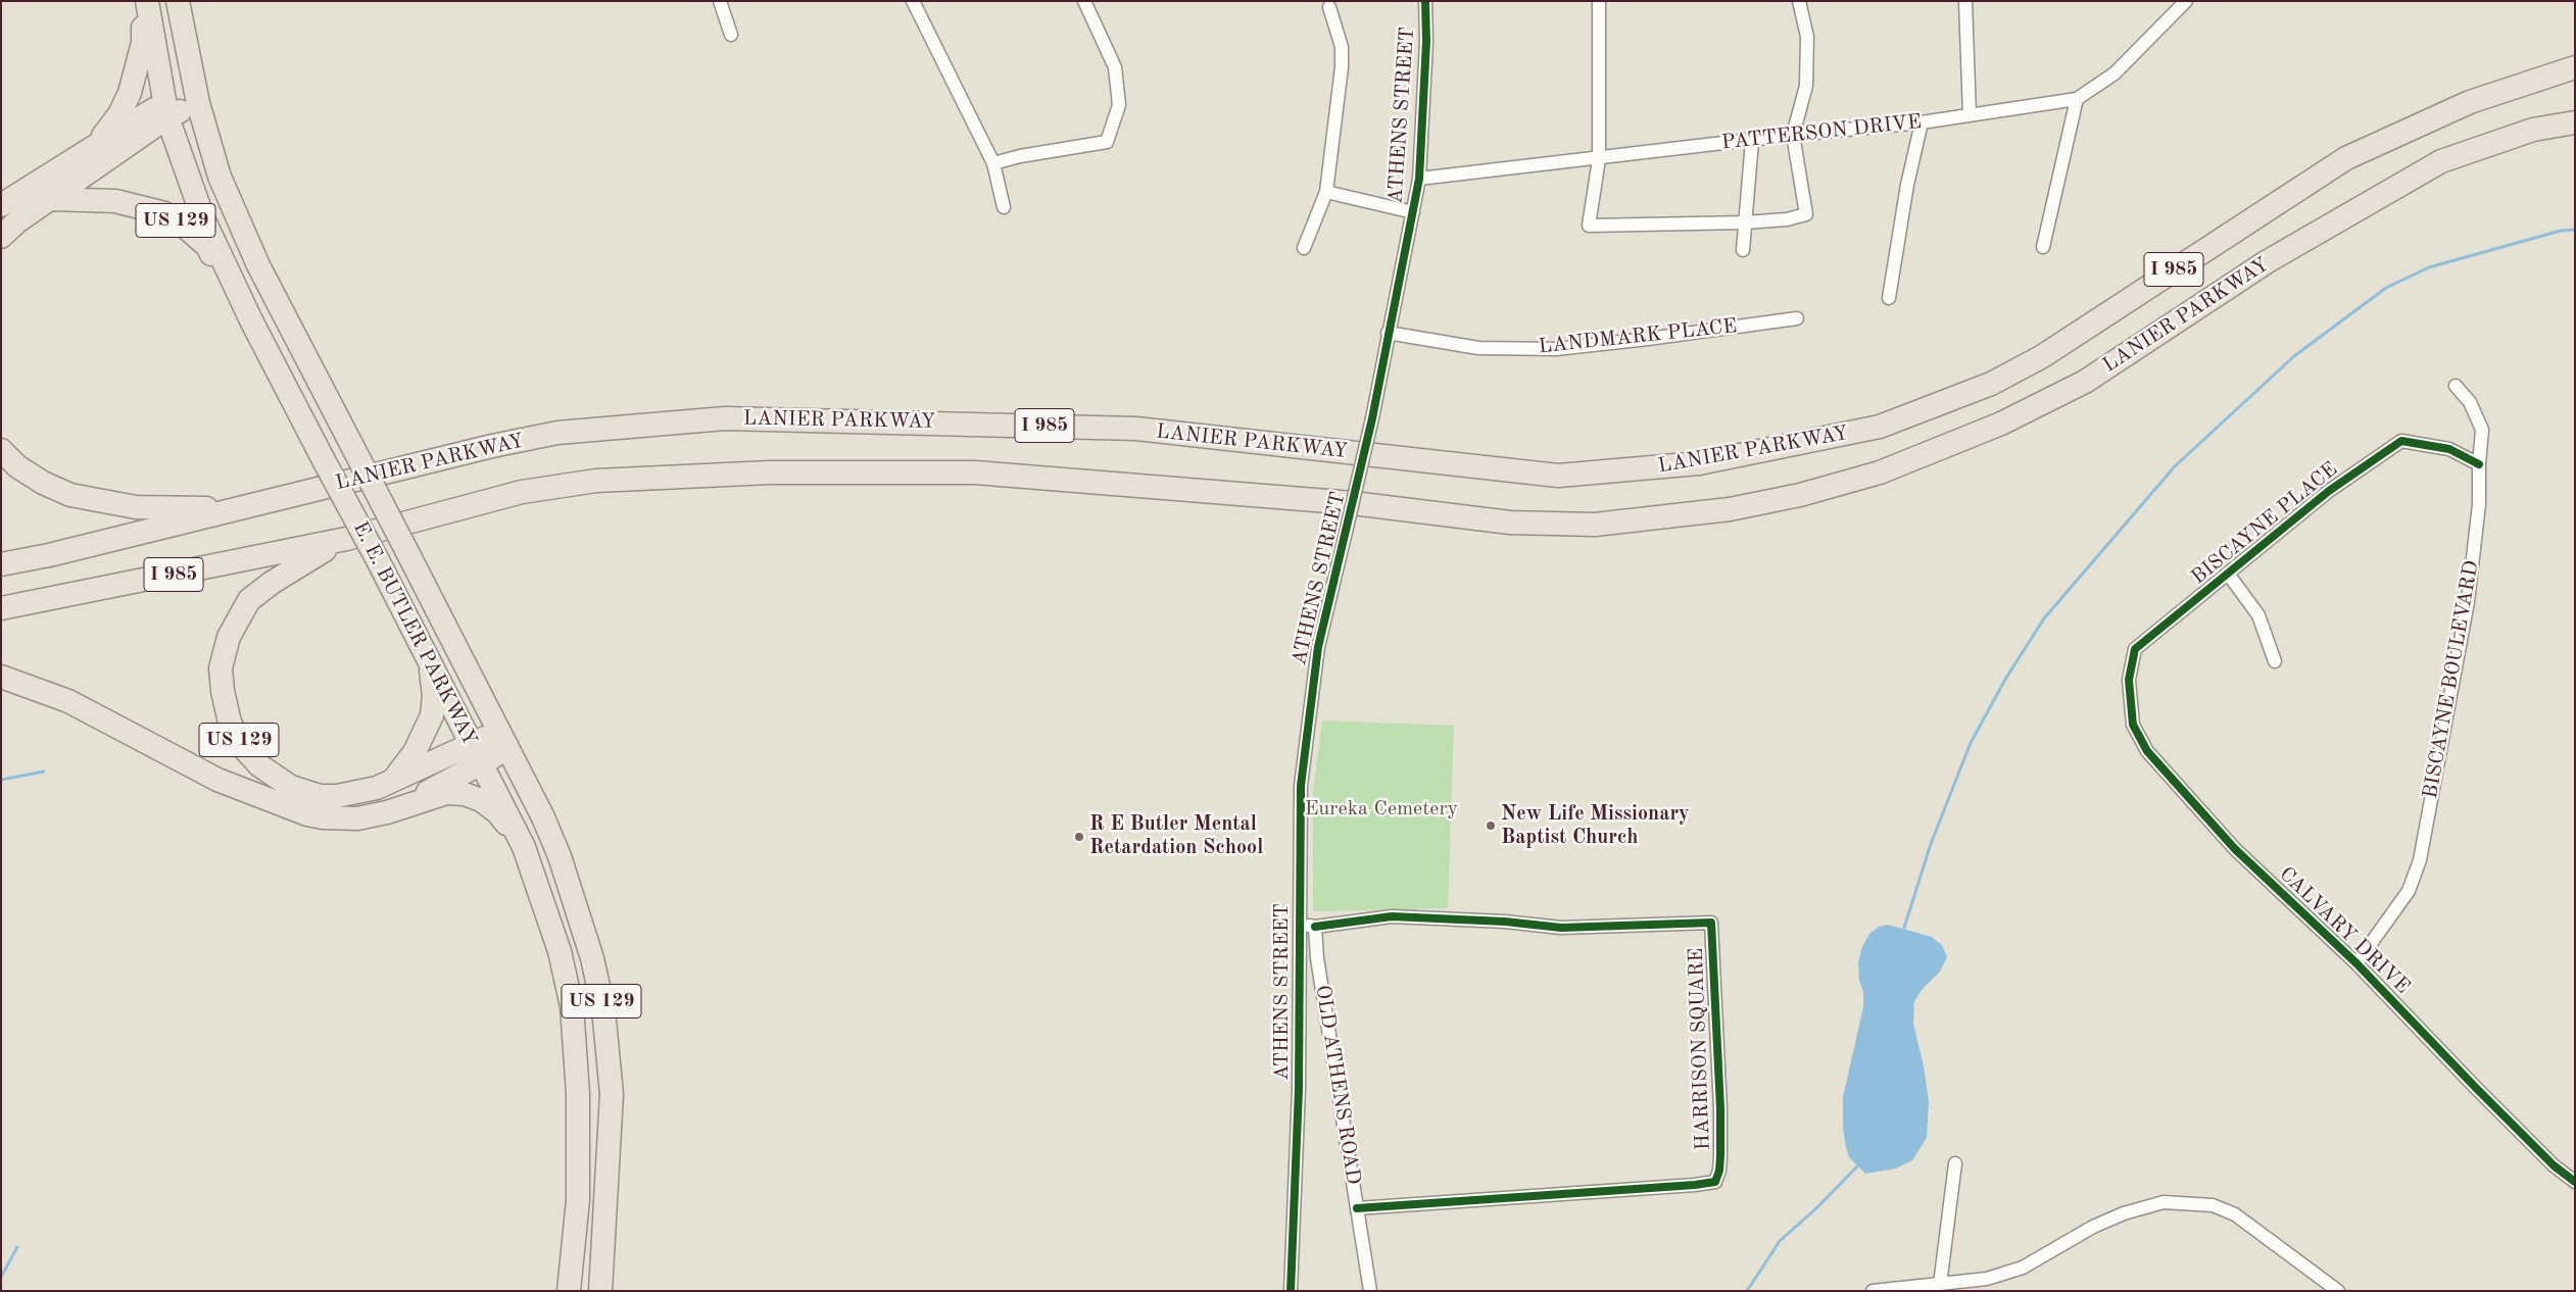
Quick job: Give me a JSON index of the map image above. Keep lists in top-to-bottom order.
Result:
{
  "streets": {
    "highway": [
      "US 129",
      "I 985",
      "LANIER PARKWAY",
      "E. E. BUTLER PARKWAY"
    ],
    "street": [
      "ATHENS STREET",
      "PATTERSON DRIVE",
      "LANDMARK PLACE",
      "BISCAYNE PLACE",
      "BISCAYNE BOULEVARD",
      "CALVARY DRIVE",
      "HARRISON SQUARE",
      "OLD ATHENS ROAD"
    ]
  },
  "crossings": [
    ["ATHENS STREET", "PATTERSON DRIVE"],
    ["ATHENS STREET", "LANDMARK PLACE"],
    ["US 129", "LANIER PARKWAY"],
    ["US 129", "E. E. BUTLER PARKWAY"],
    ["BISCAYNE PLACE", "BISCAYNE BOULEVARD"],
    ["BISCAYNE PLACE", "CALVARY DRIVE"],
    ["BISCAYNE BOULEVARD", "CALVARY DRIVE"],
    ["HARRISON SQUARE", "OLD ATHENS ROAD"]
  ],
  "parks": ["Eureka Cemetery"],
  "places": ["New Life Missionary Baptist Church", "R E Butler Mental Retardation School"]
}
